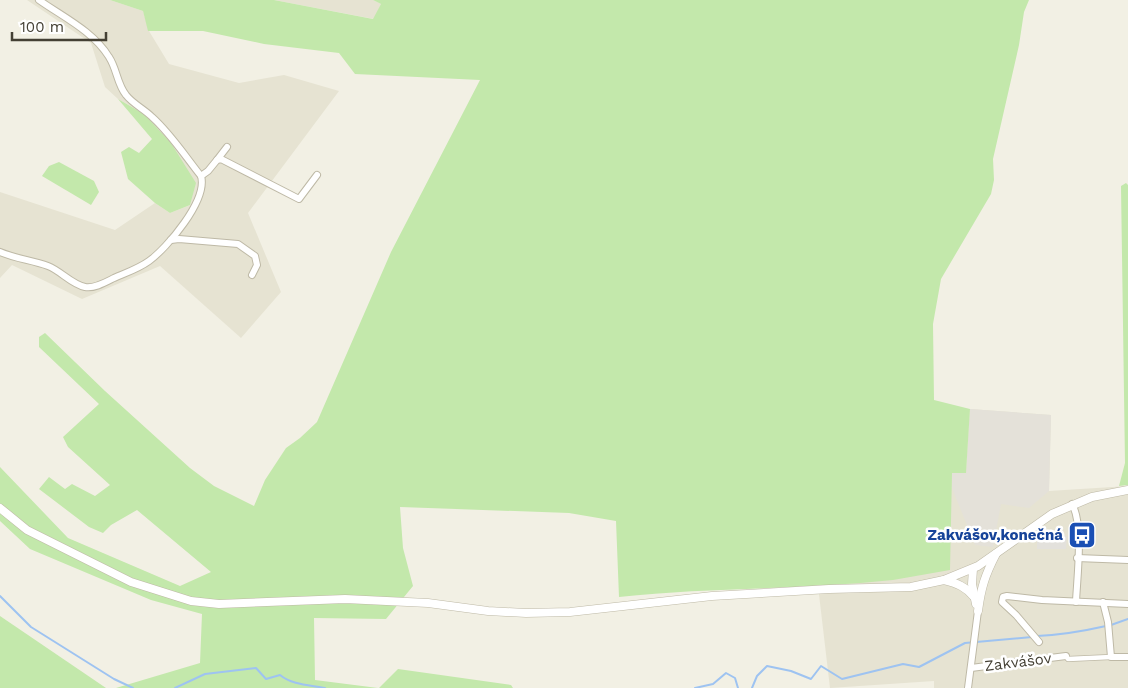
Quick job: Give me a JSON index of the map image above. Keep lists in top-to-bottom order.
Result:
{
  "streets": {
    "street": ["Zakvášov"]
  },
  "places": {
    "bus stop": ["Zakvášov,konečná"]
  },
  "scale_bar": "100 m"
}
